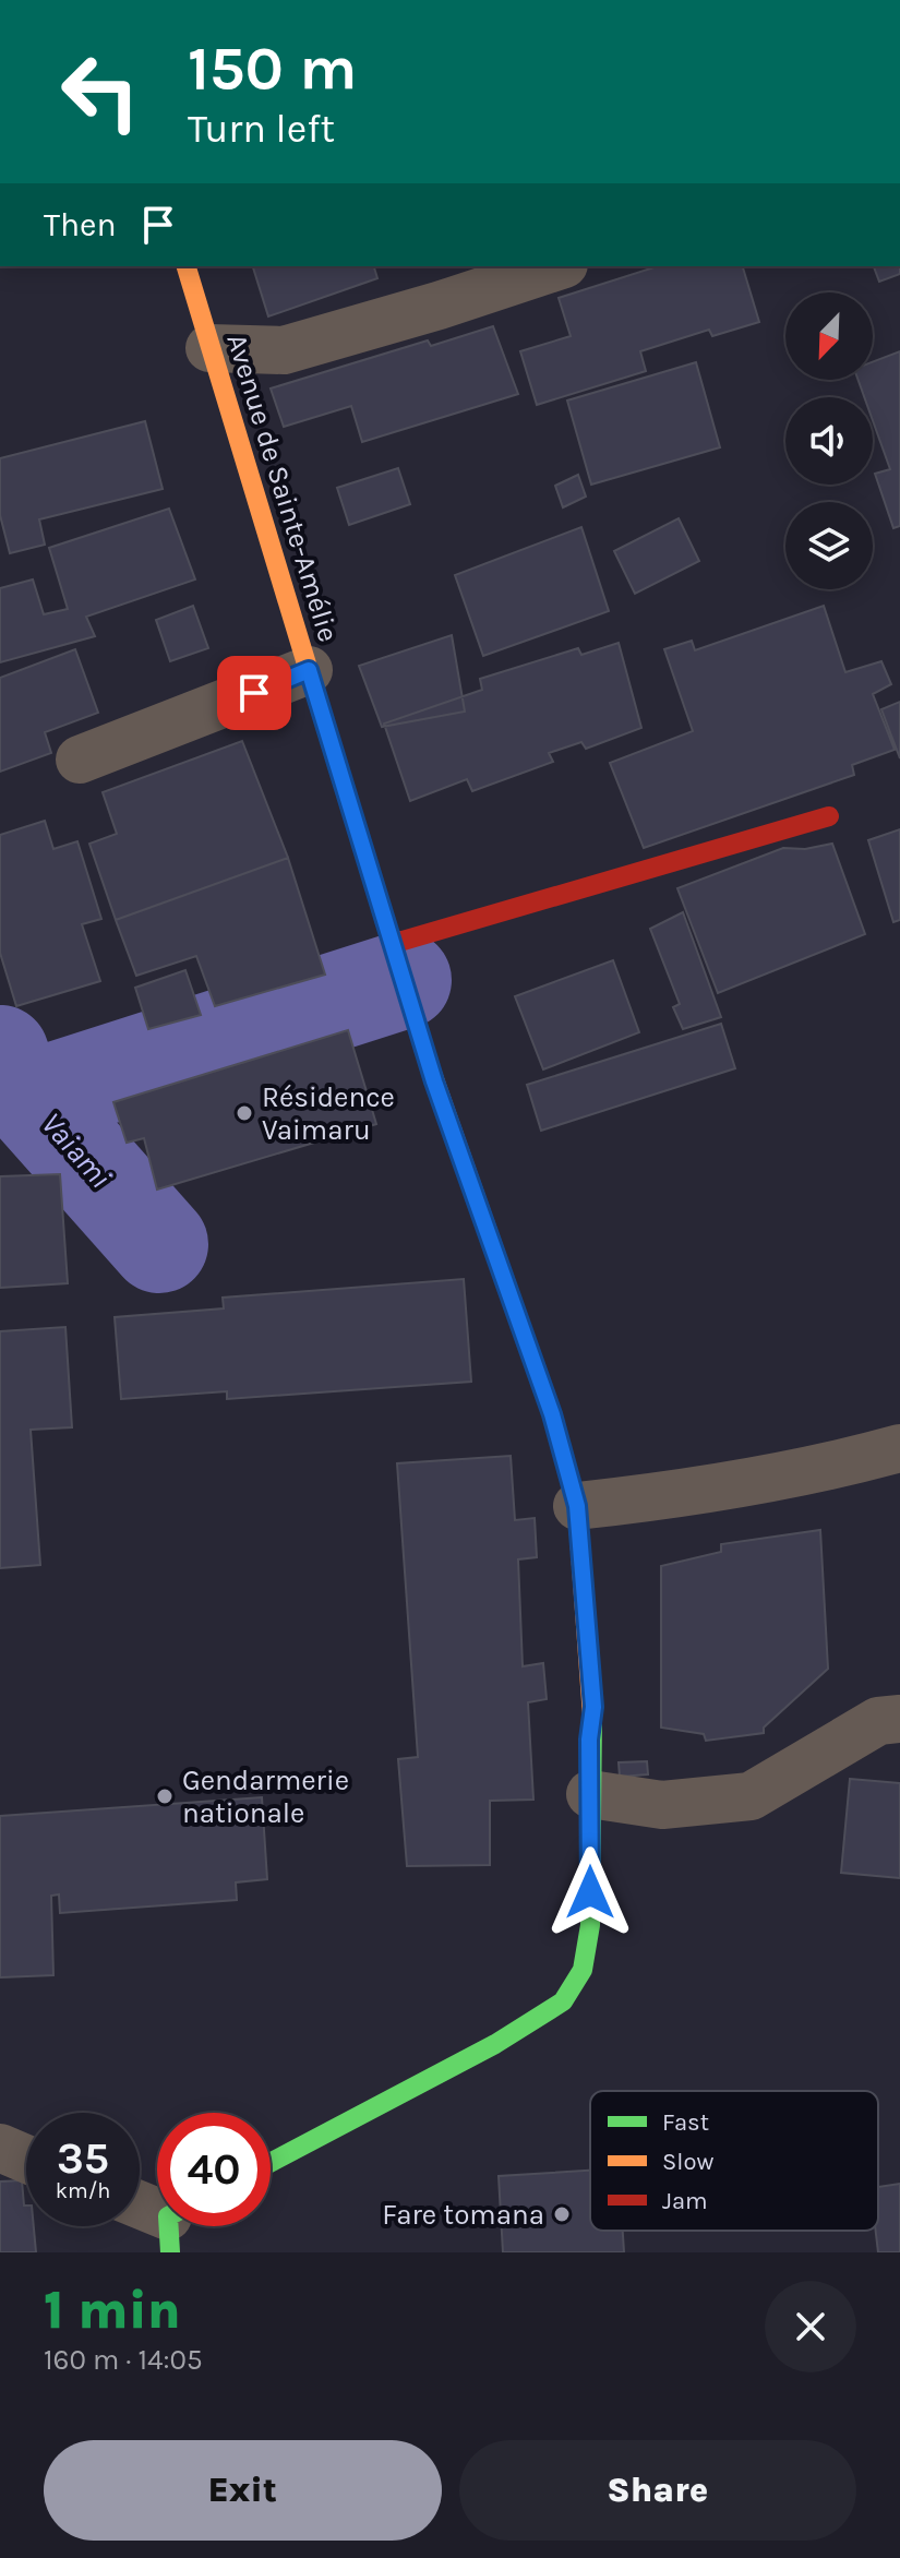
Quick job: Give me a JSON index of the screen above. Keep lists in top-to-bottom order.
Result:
{
  "streets": {
    "street": ["Avenue de Sainte-Amélie"]
  },
  "water": ["Vaiami"],
  "places": ["Résidence Vaimaru", "Gendarmerie nationale", "Fare tomana"],
  "legend": ["Fast", "Slow", "Jam"],
  "north": "bottom left",
  "page": {
    "turn": ["150 m", "Turn left"],
    "then": "Then",
    "speed": "35 km/h",
    "limit": "40",
    "heading": ["1 min", "160 m · 14:05"],
    "buttons": ["Exit", "Share"]
  }
}
